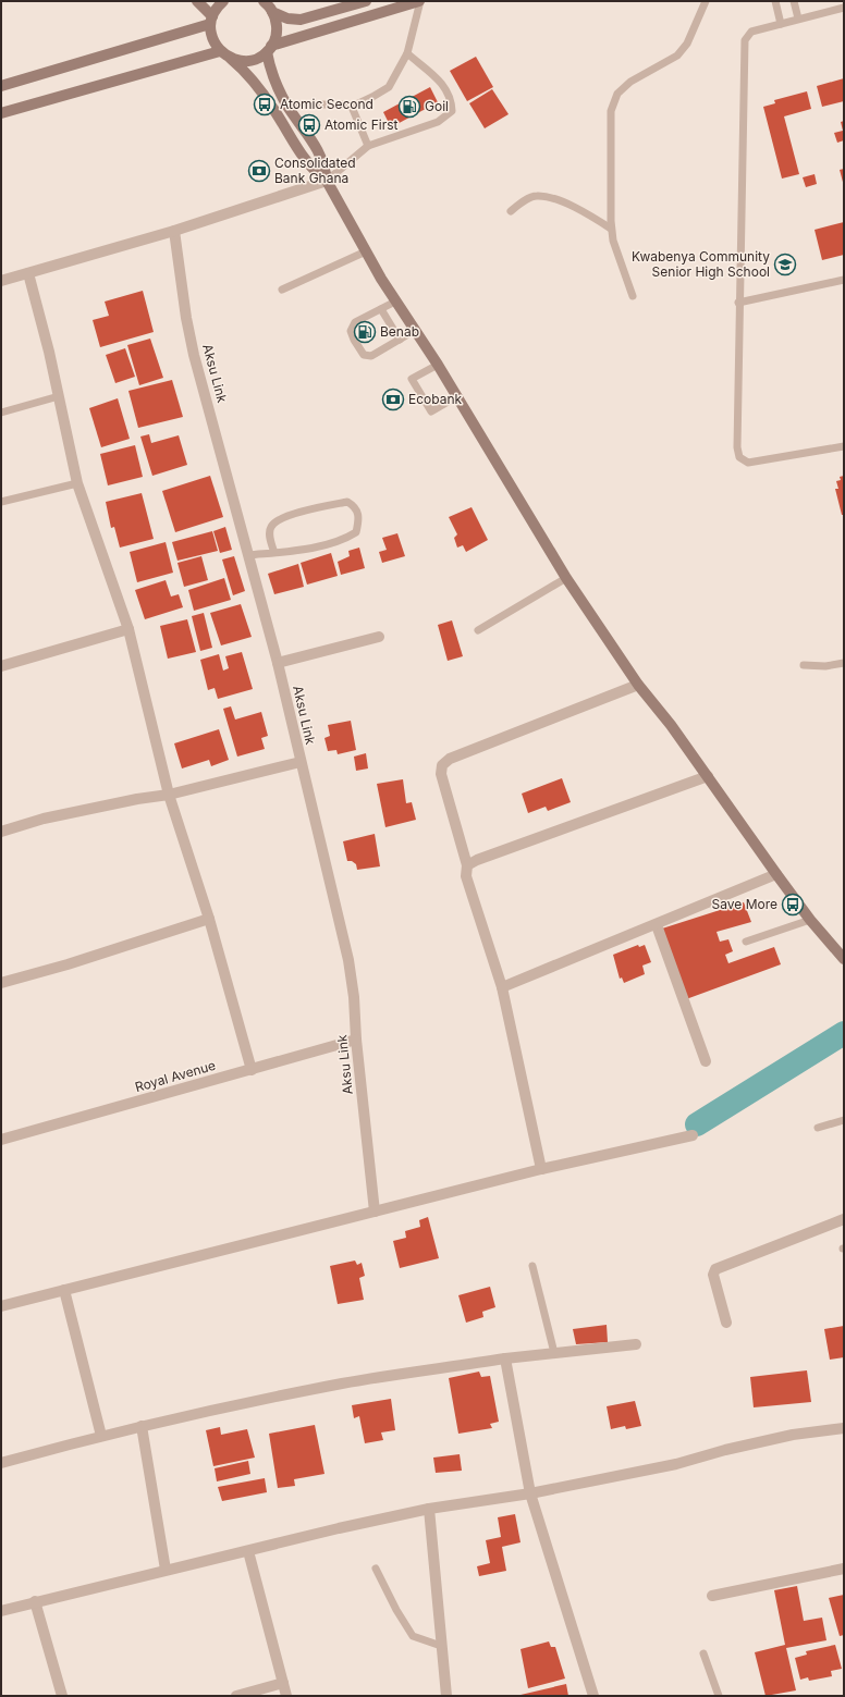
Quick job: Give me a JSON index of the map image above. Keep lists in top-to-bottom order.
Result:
{
  "streets": {
    "street": ["Aksu Link", "Royal Avenue"]
  },
  "crossings": [
    ["Aksu Link", "Royal Avenue"]
  ],
  "places": {
    "bus stop": ["Atomic Second", "Atomic First", "Save More"],
    "fuel station": ["Goil", "Benab"],
    "bank": ["Consolidated Bank Ghana", "Ecobank"],
    "school or university": ["Kwabenya Community Senior High School"]
  }
}
